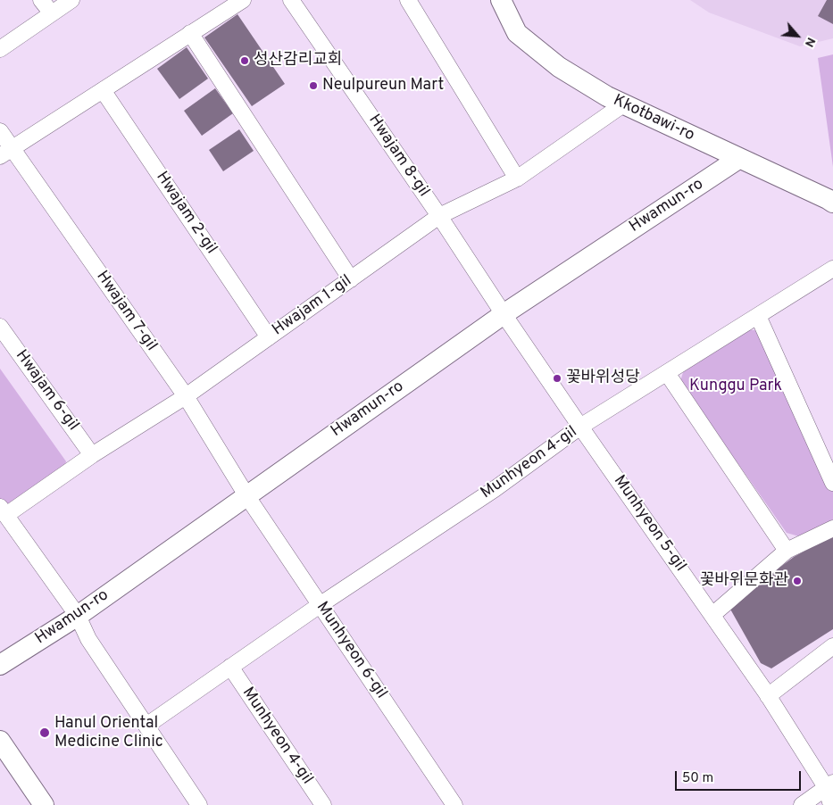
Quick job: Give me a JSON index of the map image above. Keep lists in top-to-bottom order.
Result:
{
  "streets": {
    "street": [
      "Kkotbawi-ro",
      "Hwajam 8-gil",
      "Hwamun-ro",
      "Hwajam 2-gil",
      "Hwajam 1-gil",
      "Hwajam 7-gil",
      "Hwajam 6-gil",
      "Munhyeon 4-gil",
      "Munhyeon 5-gil",
      "Munhyeon 6-gil"
    ]
  },
  "crossings": [
    ["Kkotbawi-ro", "Hwamun-ro"],
    ["Kkotbawi-ro", "Hwajam 1-gil"],
    ["Hwajam 8-gil", "Hwamun-ro"],
    ["Hwajam 8-gil", "Hwajam 1-gil"],
    ["Hwajam 8-gil", "Munhyeon 5-gil"],
    ["Hwamun-ro", "Hwajam 7-gil"],
    ["Hwamun-ro", "Munhyeon 5-gil"],
    ["Hwamun-ro", "Munhyeon 6-gil"],
    ["Hwajam 2-gil", "Hwajam 1-gil"],
    ["Hwajam 1-gil", "Hwajam 7-gil"],
    ["Hwajam 1-gil", "Hwajam 6-gil"],
    ["Hwajam 7-gil", "Munhyeon 6-gil"],
    ["Munhyeon 4-gil", "Munhyeon 5-gil"],
    ["Munhyeon 4-gil", "Munhyeon 6-gil"]
  ],
  "parks": ["Kunggu Park"],
  "places": [
    "성산감리교회",
    "Neulpureun Mart",
    "꽃바위성당",
    "꽃바위문화관",
    "Hanul Oriental Medicine Clinic"
  ],
  "scale_bar": "50 m",
  "north": "bottom right"
}
